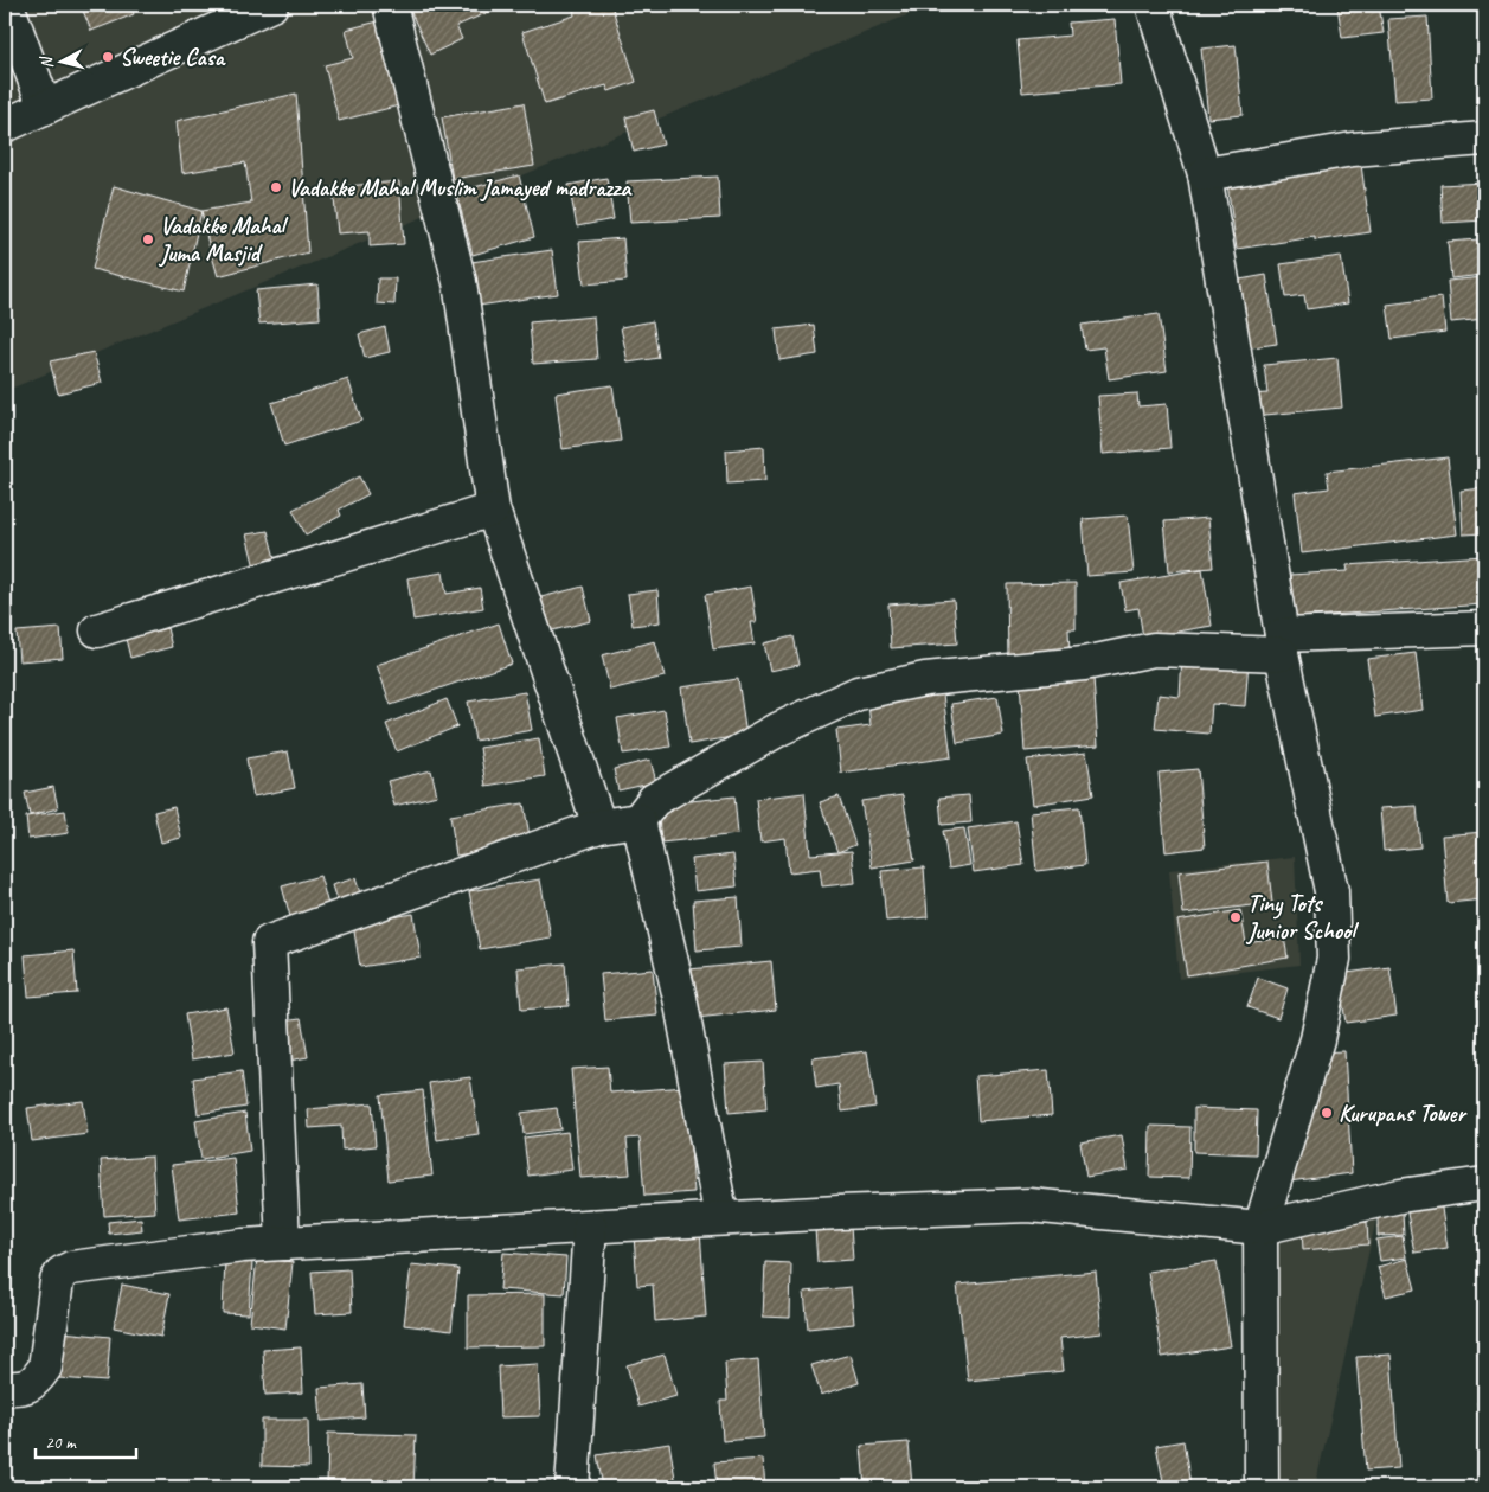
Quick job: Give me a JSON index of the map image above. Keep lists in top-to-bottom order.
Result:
{
  "places": [
    "Sweetie Casa",
    "Vadakke Mahal Muslim Jamayed madrazza",
    "Vadakke Mahal Juma Masjid",
    "Tiny Tots Junior School",
    "Kurupans Tower"
  ],
  "scale_bar": "20 m",
  "north": "left"
}
